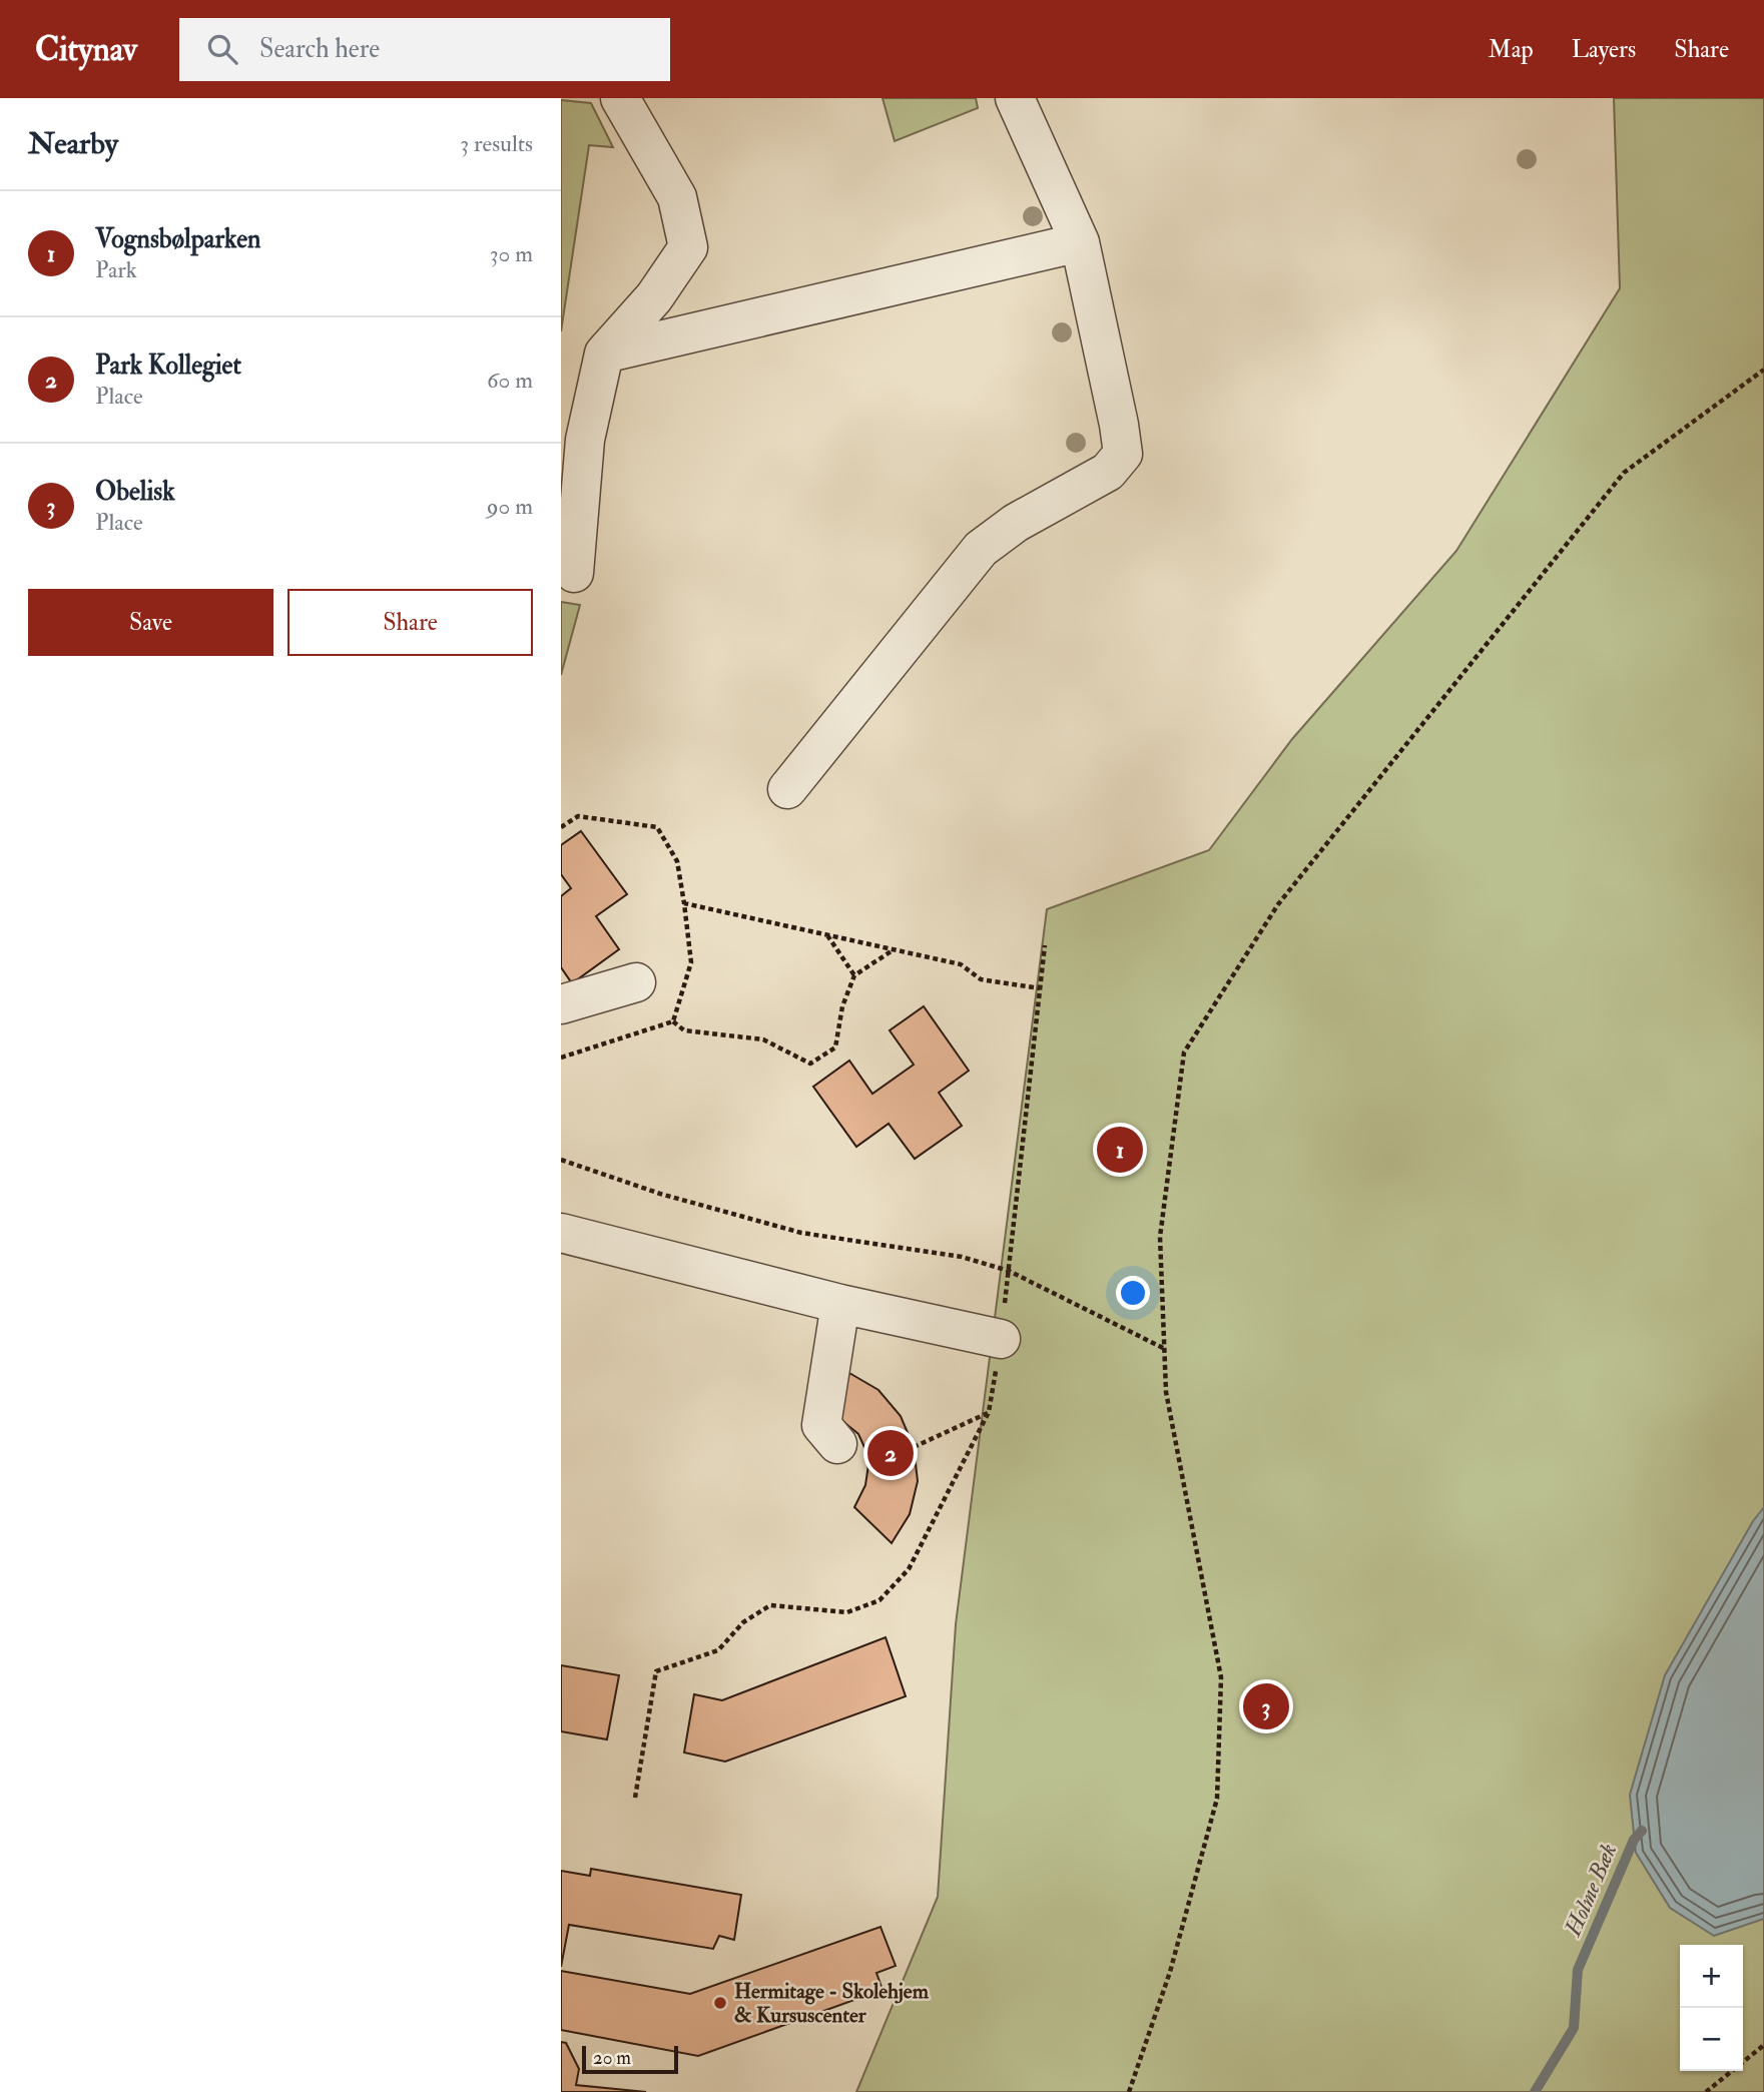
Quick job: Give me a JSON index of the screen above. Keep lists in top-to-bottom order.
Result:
{
  "water": ["Holme Bæk"],
  "places": ["Hermitage - Skolehjem & Kursuscenter"],
  "scale_bar": "20 m",
  "page": {
    "header": "Citynav",
    "search": "Search here",
    "nav": ["Map", "Layers", "Share"],
    "heading": ["Nearby", "3 results"],
    "list": [
      {
        "mark": "1",
        "name": "Vognsbølparken",
        "note": "Park",
        "value": "30 m"
      },
      {
        "mark": "2",
        "name": "Park Kollegiet",
        "note": "Place",
        "value": "60 m"
      },
      {
        "mark": "3",
        "name": "Obelisk",
        "note": "Place",
        "value": "90 m"
      }
    ],
    "buttons": ["Save", "Share"],
    "pins": ["1", "2", "3"],
    "map_buttons": ["+", "−"],
    "scale": "20 m"
  }
}
